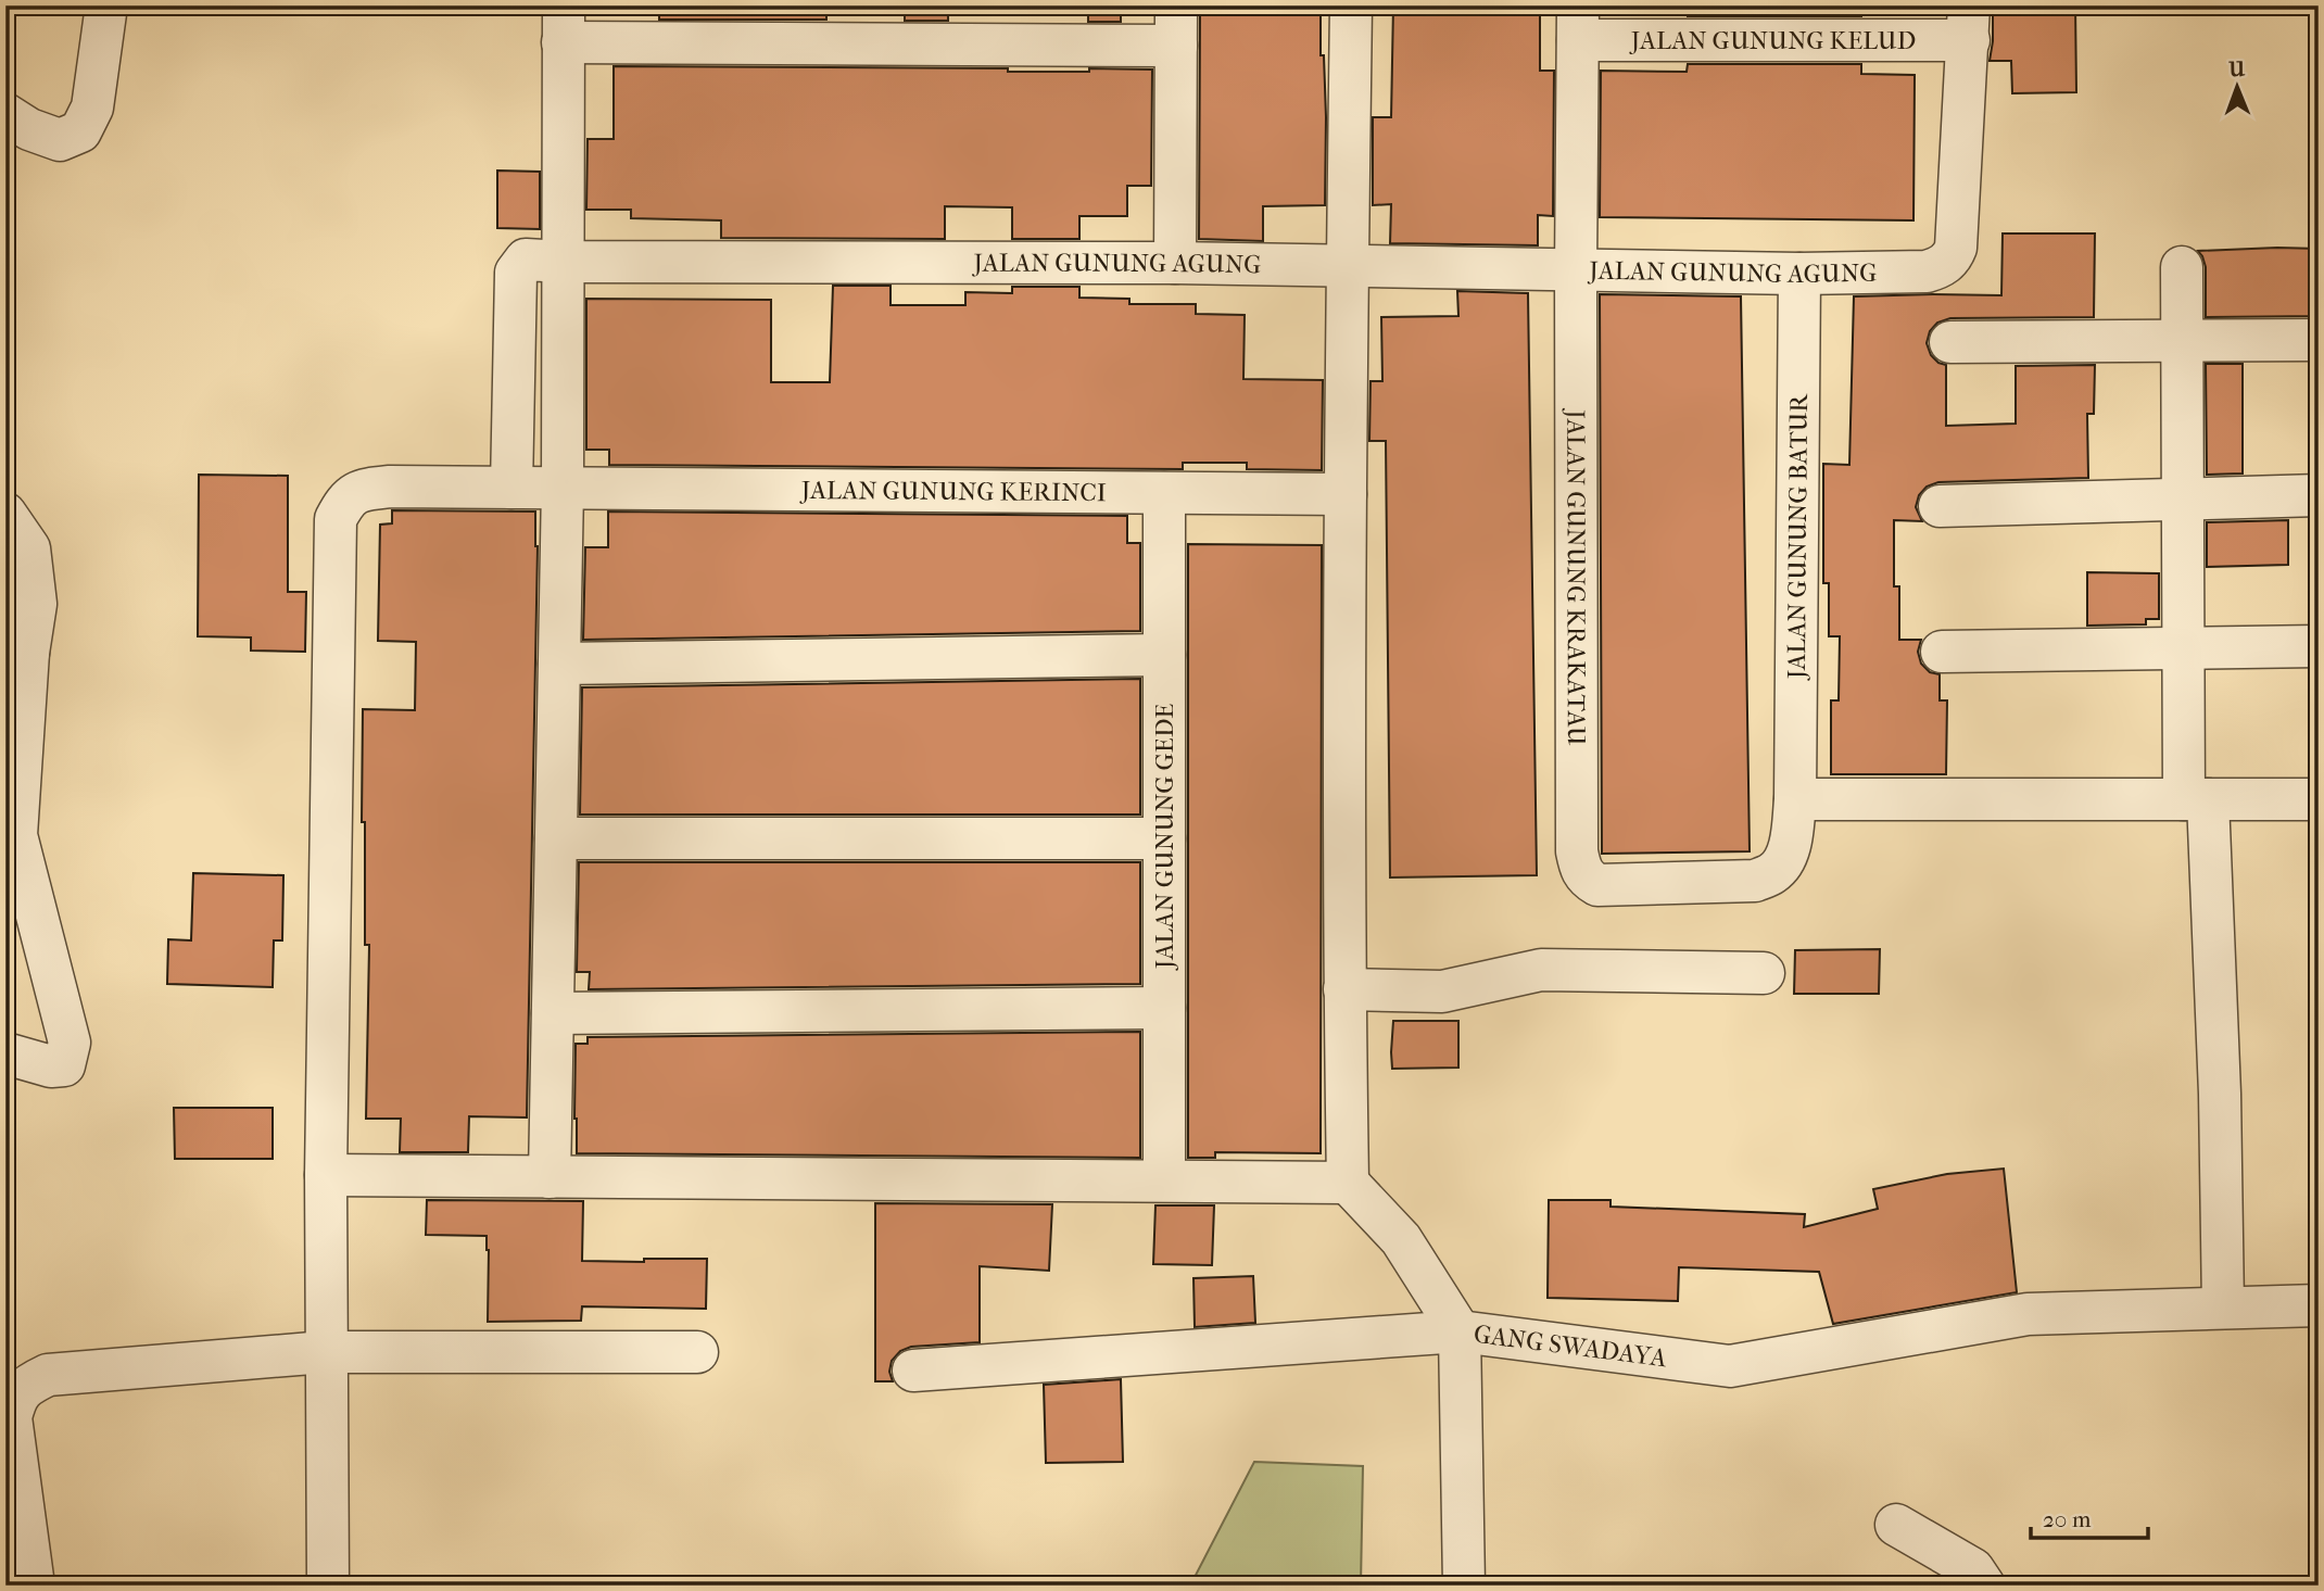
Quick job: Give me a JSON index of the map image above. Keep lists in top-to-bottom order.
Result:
{
  "streets": {
    "street": [
      "JALAN GUNUNG KELUD",
      "JALAN GUNUNG AGUNG",
      "JALAN GUNUNG KERINCI",
      "JALAN GUNUNG BATUR",
      "JALAN GUNUNG KRAKATAU",
      "JALAN GUNUNG GEDE",
      "GANG SWADAYA"
    ]
  },
  "crossings": [
    ["JALAN GUNUNG KELUD", "JALAN GUNUNG AGUNG"],
    ["JALAN GUNUNG KELUD", "JALAN GUNUNG KRAKATAU"],
    ["JALAN GUNUNG AGUNG", "JALAN GUNUNG KERINCI"],
    ["JALAN GUNUNG AGUNG", "JALAN GUNUNG BATUR"],
    ["JALAN GUNUNG AGUNG", "JALAN GUNUNG KRAKATAU"],
    ["JALAN GUNUNG KERINCI", "JALAN GUNUNG GEDE"],
    ["JALAN GUNUNG BATUR", "JALAN GUNUNG KRAKATAU"]
  ],
  "scale_bar": "20 m",
  "north": "top"
}
